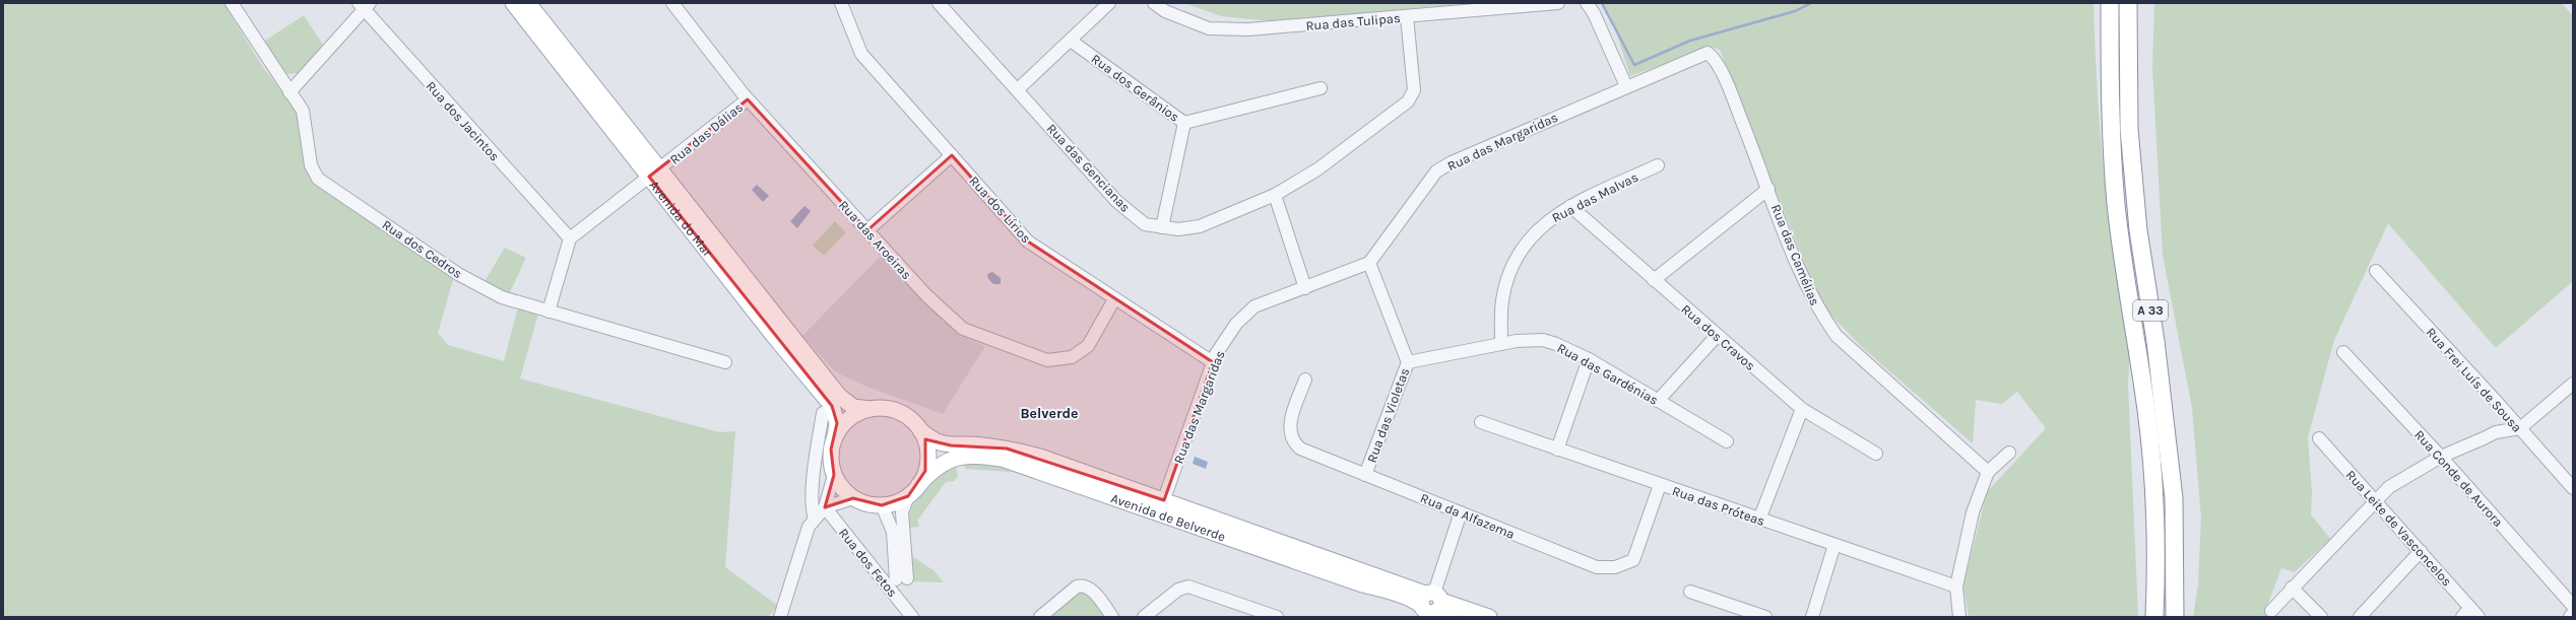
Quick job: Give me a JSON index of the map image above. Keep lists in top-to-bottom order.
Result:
{
  "streets": {
    "highway": ["A 33"],
    "main road": ["Avenida do Mar", "Avenida de Belverde"],
    "street": [
      "Rua das Tulipas",
      "Rua dos Gerânios",
      "Rua dos Jacintos",
      "Rua das Dálias",
      "Rua das Margaridas",
      "Rua das Gencianas",
      "Rua das Malvas",
      "Rua dos Lírios",
      "Rua das Aroeiras",
      "Rua dos Cedros",
      "Rua das Camélias",
      "Rua dos Cravos",
      "Rua das Gardénias",
      "Rua Frei Luís de Sousa",
      "Rua das Violetas",
      "Rua Conde de Aurora",
      "Rua das Próteas",
      "Rua da Alfazema",
      "Rua Leite de Vasconcelos",
      "Rua dos Fetos"
    ]
  },
  "crossings": [
    ["Rua das Tulipas", "Rua das Gencianas"],
    ["Rua dos Jacintos", "Rua das Dálias"],
    ["Rua das Dálias", "Avenida do Mar"],
    ["Rua das Dálias", "Rua das Aroeiras"],
    ["Rua das Margaridas", "Rua dos Lírios"],
    ["Rua das Margaridas", "Rua das Camélias"],
    ["Rua das Margaridas", "Rua das Violetas"],
    ["Rua das Margaridas", "Avenida de Belverde"],
    ["Rua das Malvas", "Rua dos Cravos"],
    ["Rua das Malvas", "Rua das Gardénias"],
    ["Rua dos Lírios", "Rua das Aroeiras"],
    ["Avenida do Mar", "Avenida de Belverde"],
    ["Avenida do Mar", "Rua dos Fetos"],
    ["Rua das Gardénias", "Rua das Violetas"],
    ["Rua das Violetas", "Rua da Alfazema"],
    ["Rua das Próteas", "Rua da Alfazema"],
    ["Avenida de Belverde", "Rua dos Fetos"]
  ],
  "districts": ["Belverde"]
}
